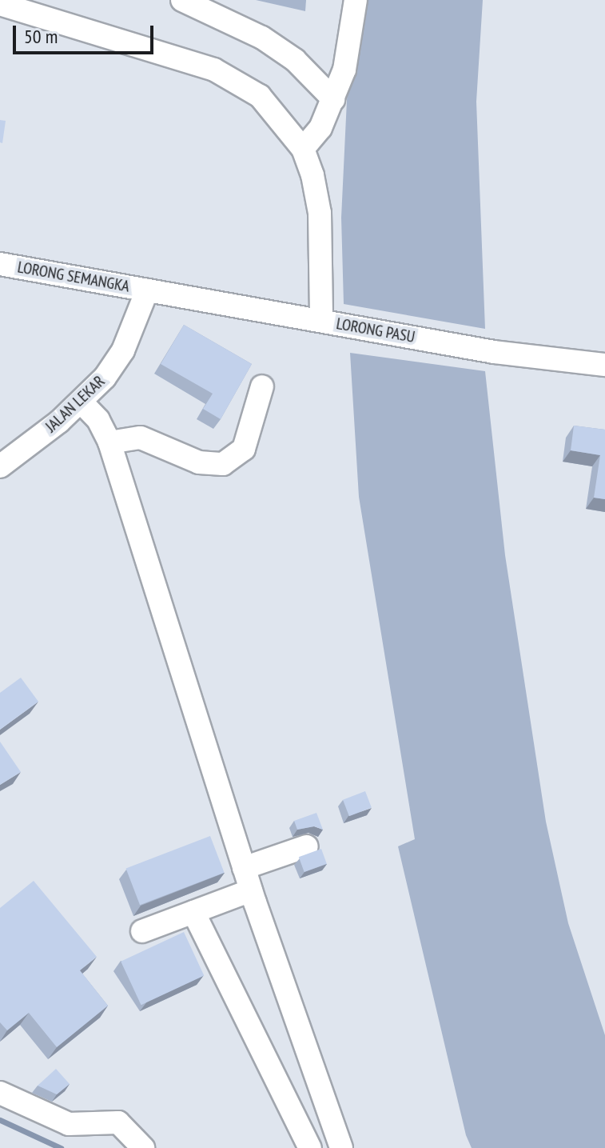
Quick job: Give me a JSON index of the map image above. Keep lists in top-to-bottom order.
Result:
{
  "streets": {
    "street": ["LORONG SEMANGKA", "LORONG PASU", "JALAN LEKAR"]
  },
  "crossings": [
    ["LORONG SEMANGKA", "LORONG PASU"],
    ["LORONG SEMANGKA", "JALAN LEKAR"],
    ["LORONG PASU", "JALAN LEKAR"]
  ],
  "scale_bar": "50 m"
}
